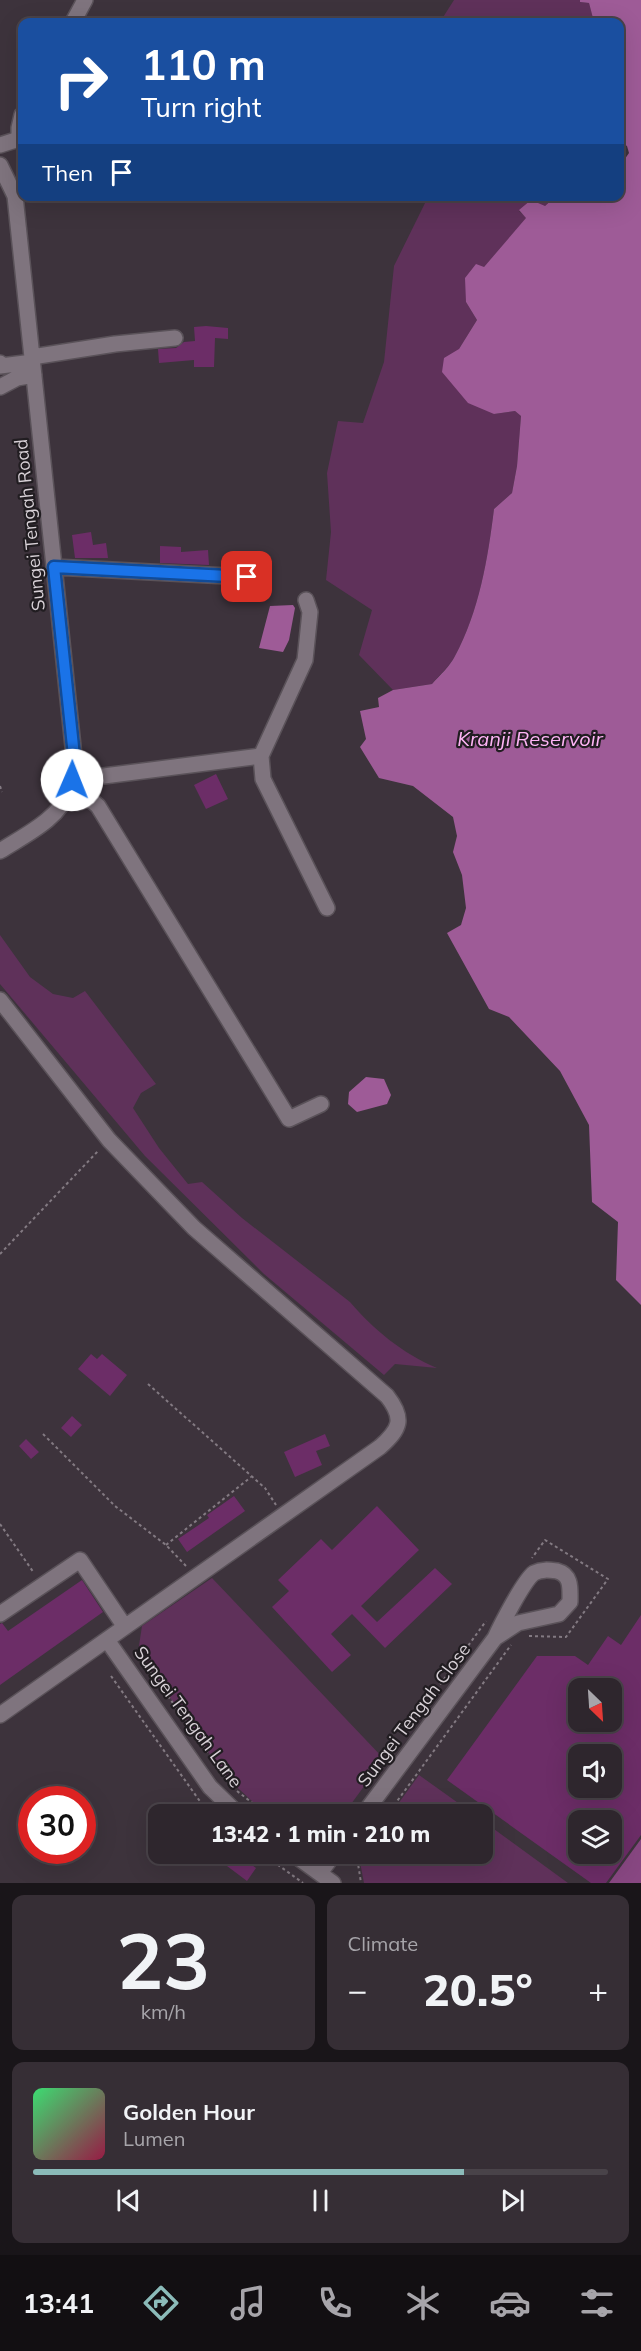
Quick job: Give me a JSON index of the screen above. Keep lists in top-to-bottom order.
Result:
{
  "streets": {
    "street": ["Sungei Tengah Road", "Sungei Tengah Close", "Sungei Tengah Lane"]
  },
  "water": ["Kranji Reservoir"],
  "north": "bottom right",
  "page": {
    "turn": ["110 m", "Turn right"],
    "then": "Then",
    "limit": "30",
    "trip": "13:42 · 1 min · 210 m",
    "tile": [
      ["23", "km/h"],
      "Climate"
    ],
    "heat": ["−", "20.5°", "+"],
    "song": ["Golden Hour", "Lumen"],
    "tabs": "13:41"
  }
}
